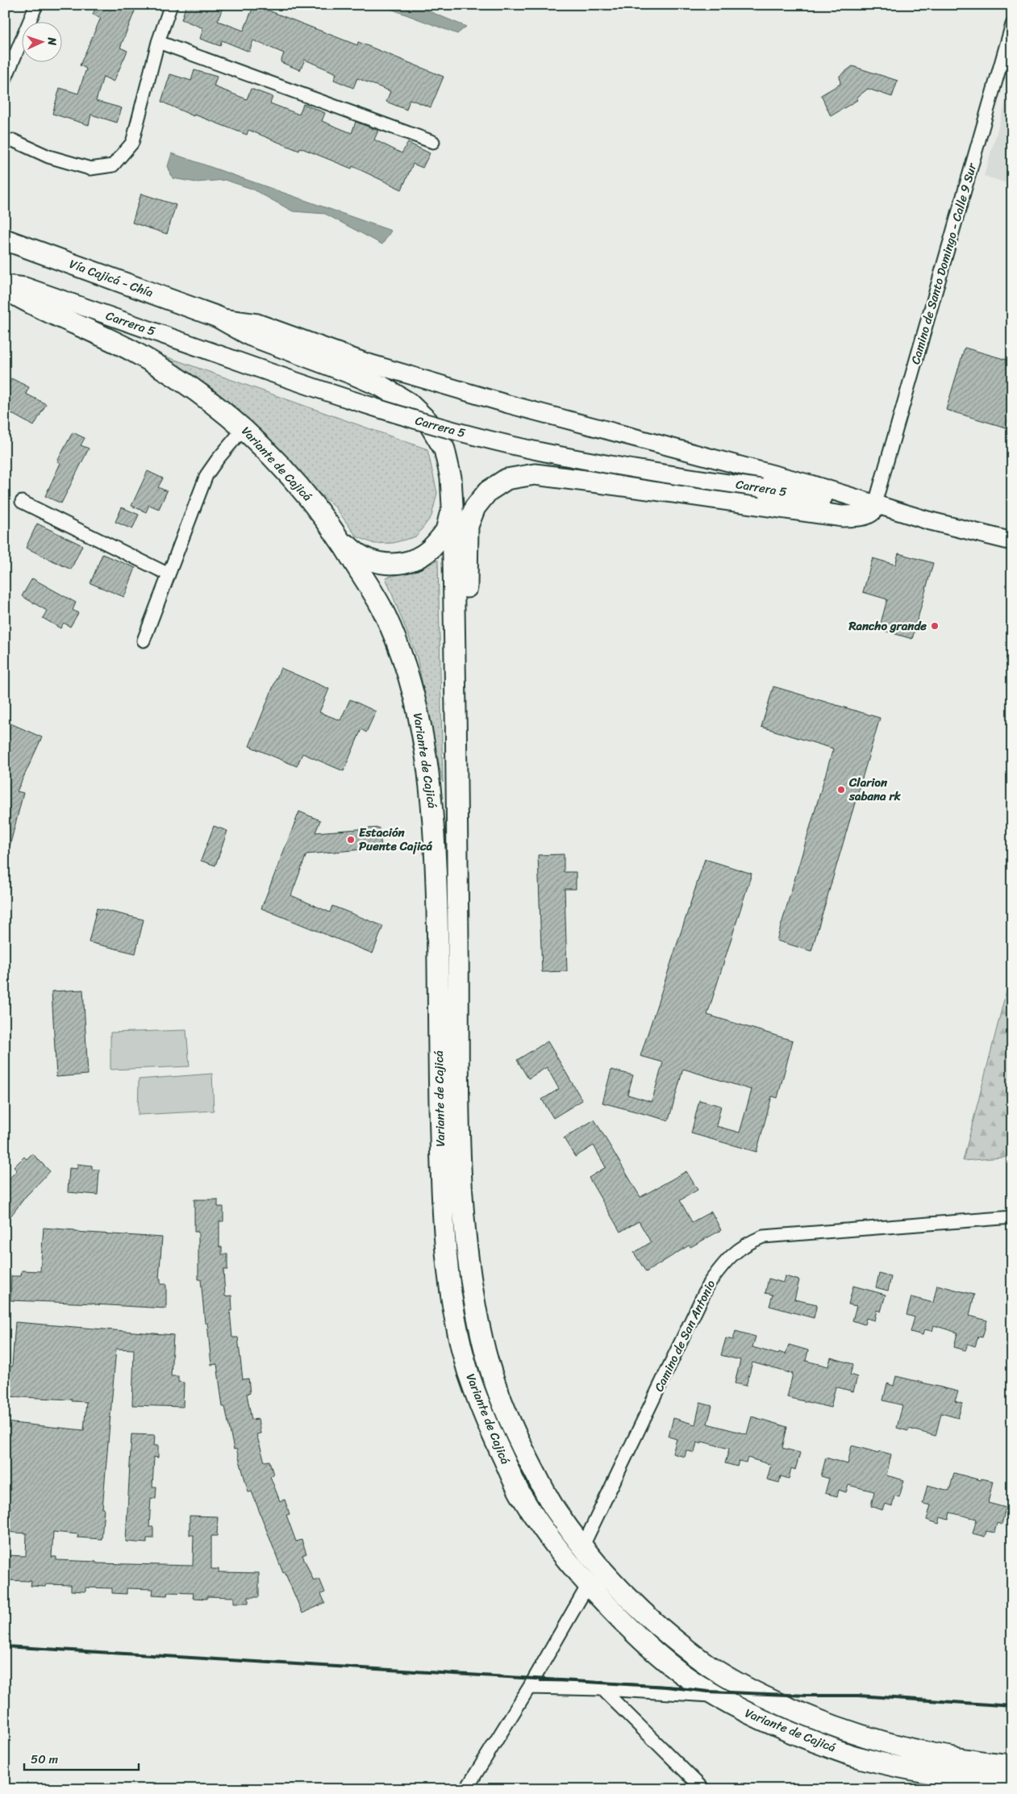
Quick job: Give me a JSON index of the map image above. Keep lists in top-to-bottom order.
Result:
{
  "streets": {
    "highway": ["Vía Cajicá - Chía", "Variante de Cajicá"],
    "main road": ["Carrera 5"],
    "street": ["Camino de Santo Domingo - Calle 9 Sur", "Camino de San Antonio"]
  },
  "crossings": [
    ["Camino de Santo Domingo - Calle 9 Sur", "Carrera 5"],
    ["Vía Cajicá - Chía", "Carrera 5"],
    ["Vía Cajicá - Chía", "Variante de Cajicá"],
    ["Carrera 5", "Variante de Cajicá"],
    ["Variante de Cajicá", "Camino de San Antonio"]
  ],
  "places": ["Rancho grande", "Clarion sabana rk", "Estación Puente Cajicá"],
  "scale_bar": "50 m",
  "north": "right"
}
